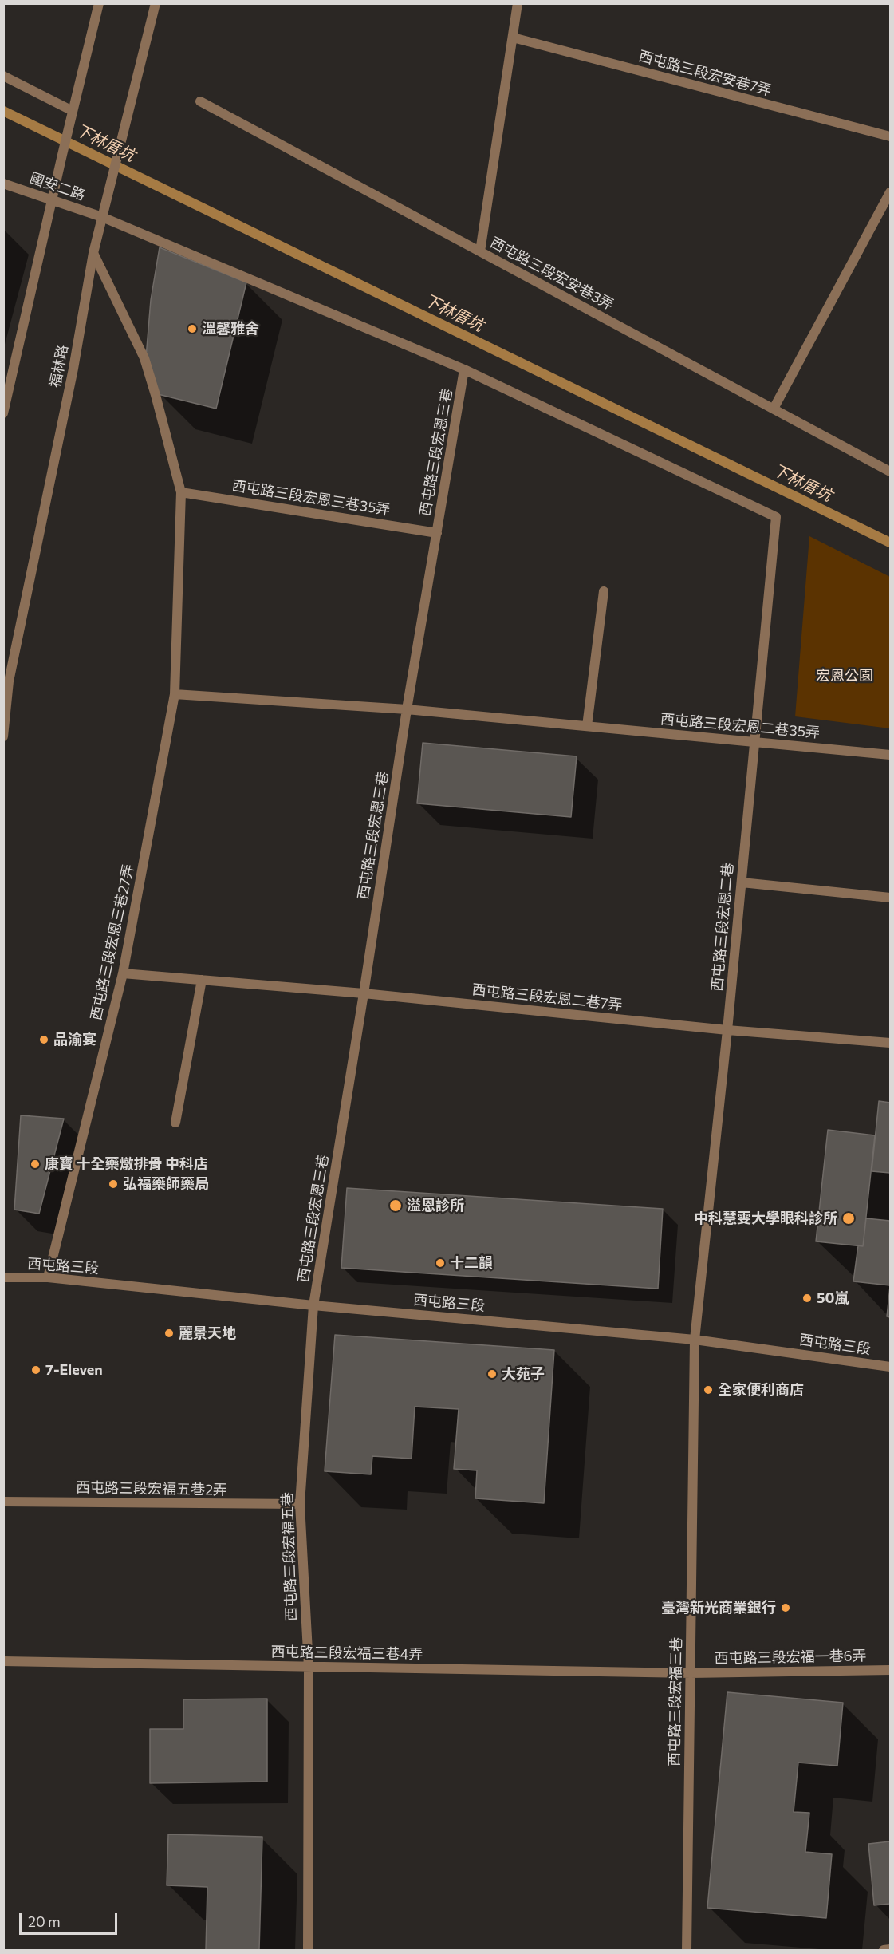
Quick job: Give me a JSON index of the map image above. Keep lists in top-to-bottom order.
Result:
{
  "streets": {
    "street": [
      "西屯路三段宏安巷7弄",
      "國安二路",
      "西屯路三段宏安巷3弄",
      "福林路",
      "西屯路三段宏恩三巷",
      "西屯路三段宏恩三巷35弄",
      "西屯路三段宏恩二巷35弄",
      "西屯路三段宏恩二巷",
      "西屯路三段宏恩三巷27弄",
      "西屯路三段宏恩二巷7弄",
      "西屯路三段",
      "西屯路三段宏福五巷2弄",
      "西屯路三段宏福五巷",
      "西屯路三段宏福三巷4弄",
      "西屯路三段宏福一巷6弄",
      "西屯路三段宏福三巷"
    ]
  },
  "crossings": [
    ["國安二路", "福林路"],
    ["國安二路", "西屯路三段宏恩三巷"],
    ["國安二路", "西屯路三段宏恩二巷"],
    ["福林路", "西屯路三段宏恩三巷27弄"],
    ["西屯路三段宏恩三巷", "西屯路三段宏恩三巷35弄"],
    ["西屯路三段宏恩三巷", "西屯路三段宏恩二巷35弄"],
    ["西屯路三段宏恩三巷", "西屯路三段宏恩二巷7弄"],
    ["西屯路三段宏恩三巷", "西屯路三段"],
    ["西屯路三段宏恩三巷", "西屯路三段宏福五巷"],
    ["西屯路三段宏恩三巷35弄", "西屯路三段宏恩三巷27弄"],
    ["西屯路三段宏恩二巷35弄", "西屯路三段宏恩二巷"],
    ["西屯路三段宏恩二巷", "西屯路三段宏恩二巷7弄"],
    ["西屯路三段宏恩二巷", "西屯路三段"],
    ["西屯路三段宏恩二巷", "西屯路三段宏福三巷"],
    ["西屯路三段宏恩三巷27弄", "西屯路三段宏恩二巷7弄"],
    ["西屯路三段宏恩三巷27弄", "西屯路三段"],
    ["西屯路三段", "西屯路三段宏福五巷"],
    ["西屯路三段", "西屯路三段宏福三巷"],
    ["西屯路三段宏福五巷2弄", "西屯路三段宏福五巷"],
    ["西屯路三段宏福五巷", "西屯路三段宏福三巷4弄"],
    ["西屯路三段宏福三巷4弄", "西屯路三段宏福一巷6弄"],
    ["西屯路三段宏福三巷4弄", "西屯路三段宏福三巷"],
    ["西屯路三段宏福一巷6弄", "西屯路三段宏福三巷"]
  ],
  "water": ["下林厝坑"],
  "parks": ["宏恩公園"],
  "places": [
    "溫馨雅舍",
    "品渝宴",
    "康寶 十全藥燉排骨 中科店",
    "弘福藥師藥局",
    "溢恩診所",
    "中科慧雯大學眼科診所",
    "十二韻",
    "50嵐",
    "麗景天地",
    "7-Eleven",
    "大苑子",
    "全家便利商店",
    "臺灣新光商業銀行"
  ],
  "scale_bar": "20 m"
}
